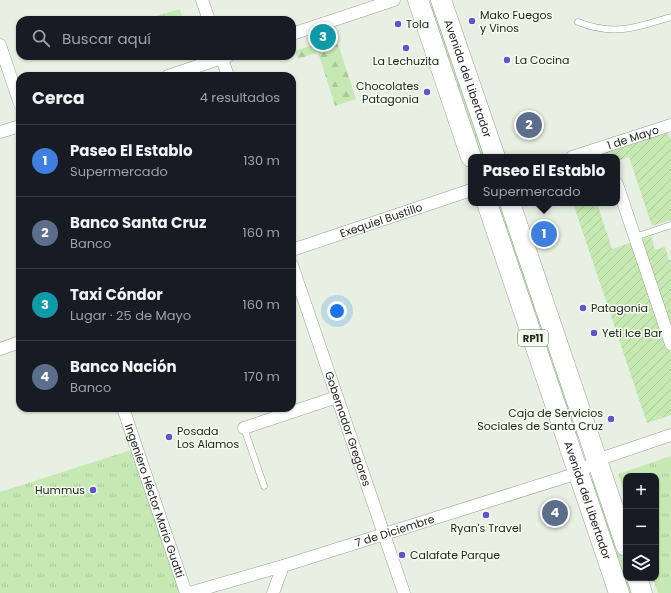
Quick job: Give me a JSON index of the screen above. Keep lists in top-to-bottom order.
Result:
{
  "streets": {
    "main road": ["Avenida del Libertador", "RP11"],
    "street": [
      "1 de Mayo",
      "Exequiel Bustillo",
      "Gobernador Gregores",
      "Ingeniero Héctor Mario Guatti",
      "7 de Diciembre"
    ]
  },
  "crossings": [
    ["Avenida del Libertador", "7 de Diciembre"],
    ["Gobernador Gregores", "7 de Diciembre"]
  ],
  "places": [
    "Mako Fuegos y Vinos",
    "Tola",
    "La Lechuzita",
    "La Cocina",
    "Chocolates Patagonia",
    "Patagonia",
    "Yeti Ice Bar",
    "Caja de Servicios Sociales de Santa Cruz",
    "Posada Los Alamos",
    "Hummus",
    "Ryan's Travel",
    "Calafate Parque"
  ],
  "page": {
    "search": "Buscar aquí",
    "pins": [
      "3",
      "2",
      "1",
      "4"
    ],
    "heading": ["Cerca", "4 resultados"],
    "list": [
      {
        "mark": "1",
        "name": "Paseo El Establo",
        "note": "Supermercado",
        "value": "130 m"
      },
      {
        "mark": "2",
        "name": "Banco Santa Cruz",
        "note": "Banco",
        "value": "160 m"
      },
      {
        "mark": "3",
        "name": "Taxi Cóndor",
        "note": "Lugar · 25 de Mayo",
        "value": "160 m"
      },
      {
        "mark": "4",
        "name": "Banco Nación",
        "note": "Banco",
        "value": "170 m"
      }
    ],
    "popup": ["Paseo El Establo", "Supermercado"],
    "map_buttons": ["+", "−"]
  }
}
